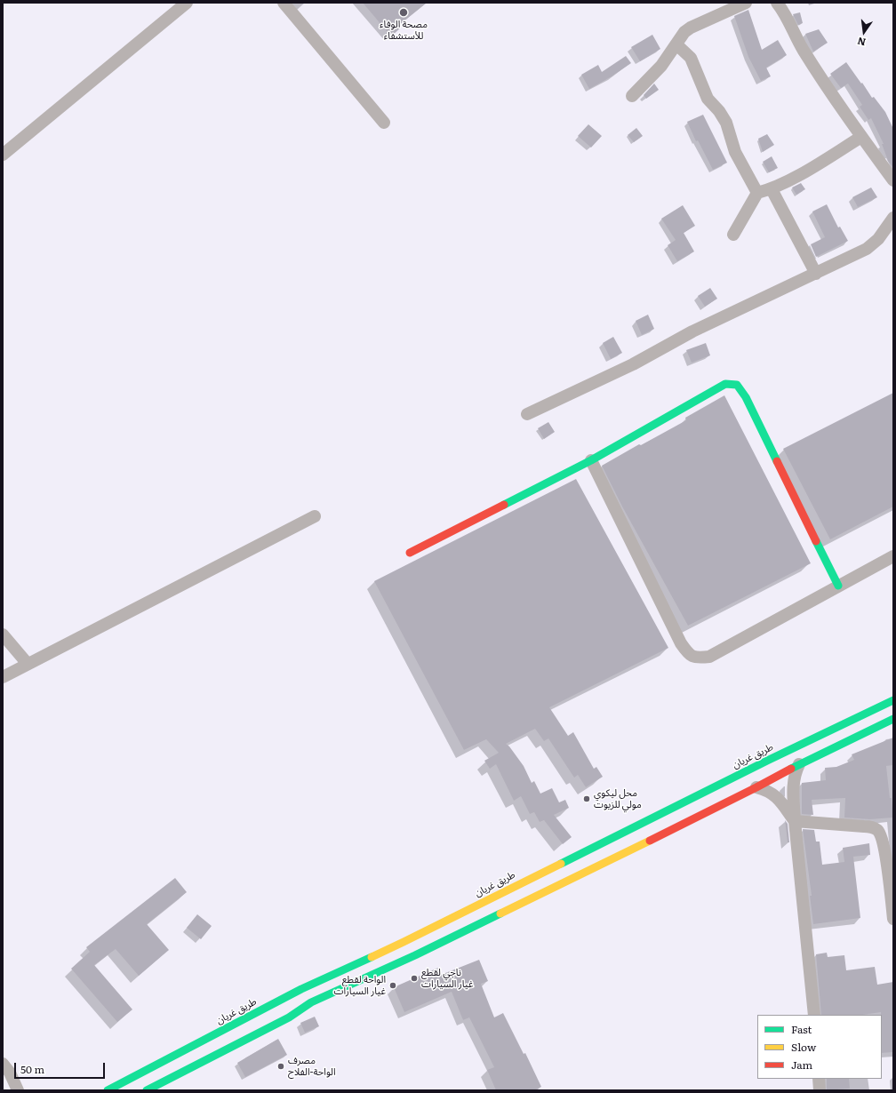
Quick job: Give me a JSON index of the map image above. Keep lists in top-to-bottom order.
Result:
{
  "streets": {
    "main road": ["طريق غريان"]
  },
  "places": [
    "مصحة الوفاء للأستشفاء",
    "محل ليكوي مولي للزيوت",
    "ناجي لقطع غيار السيارات",
    "الواحة لقطع غيار السيارات",
    "مصرف الواحة-الفلاح"
  ],
  "legend": ["Fast", "Slow", "Jam"],
  "scale_bar": "50 m",
  "north": "bottom"
}
